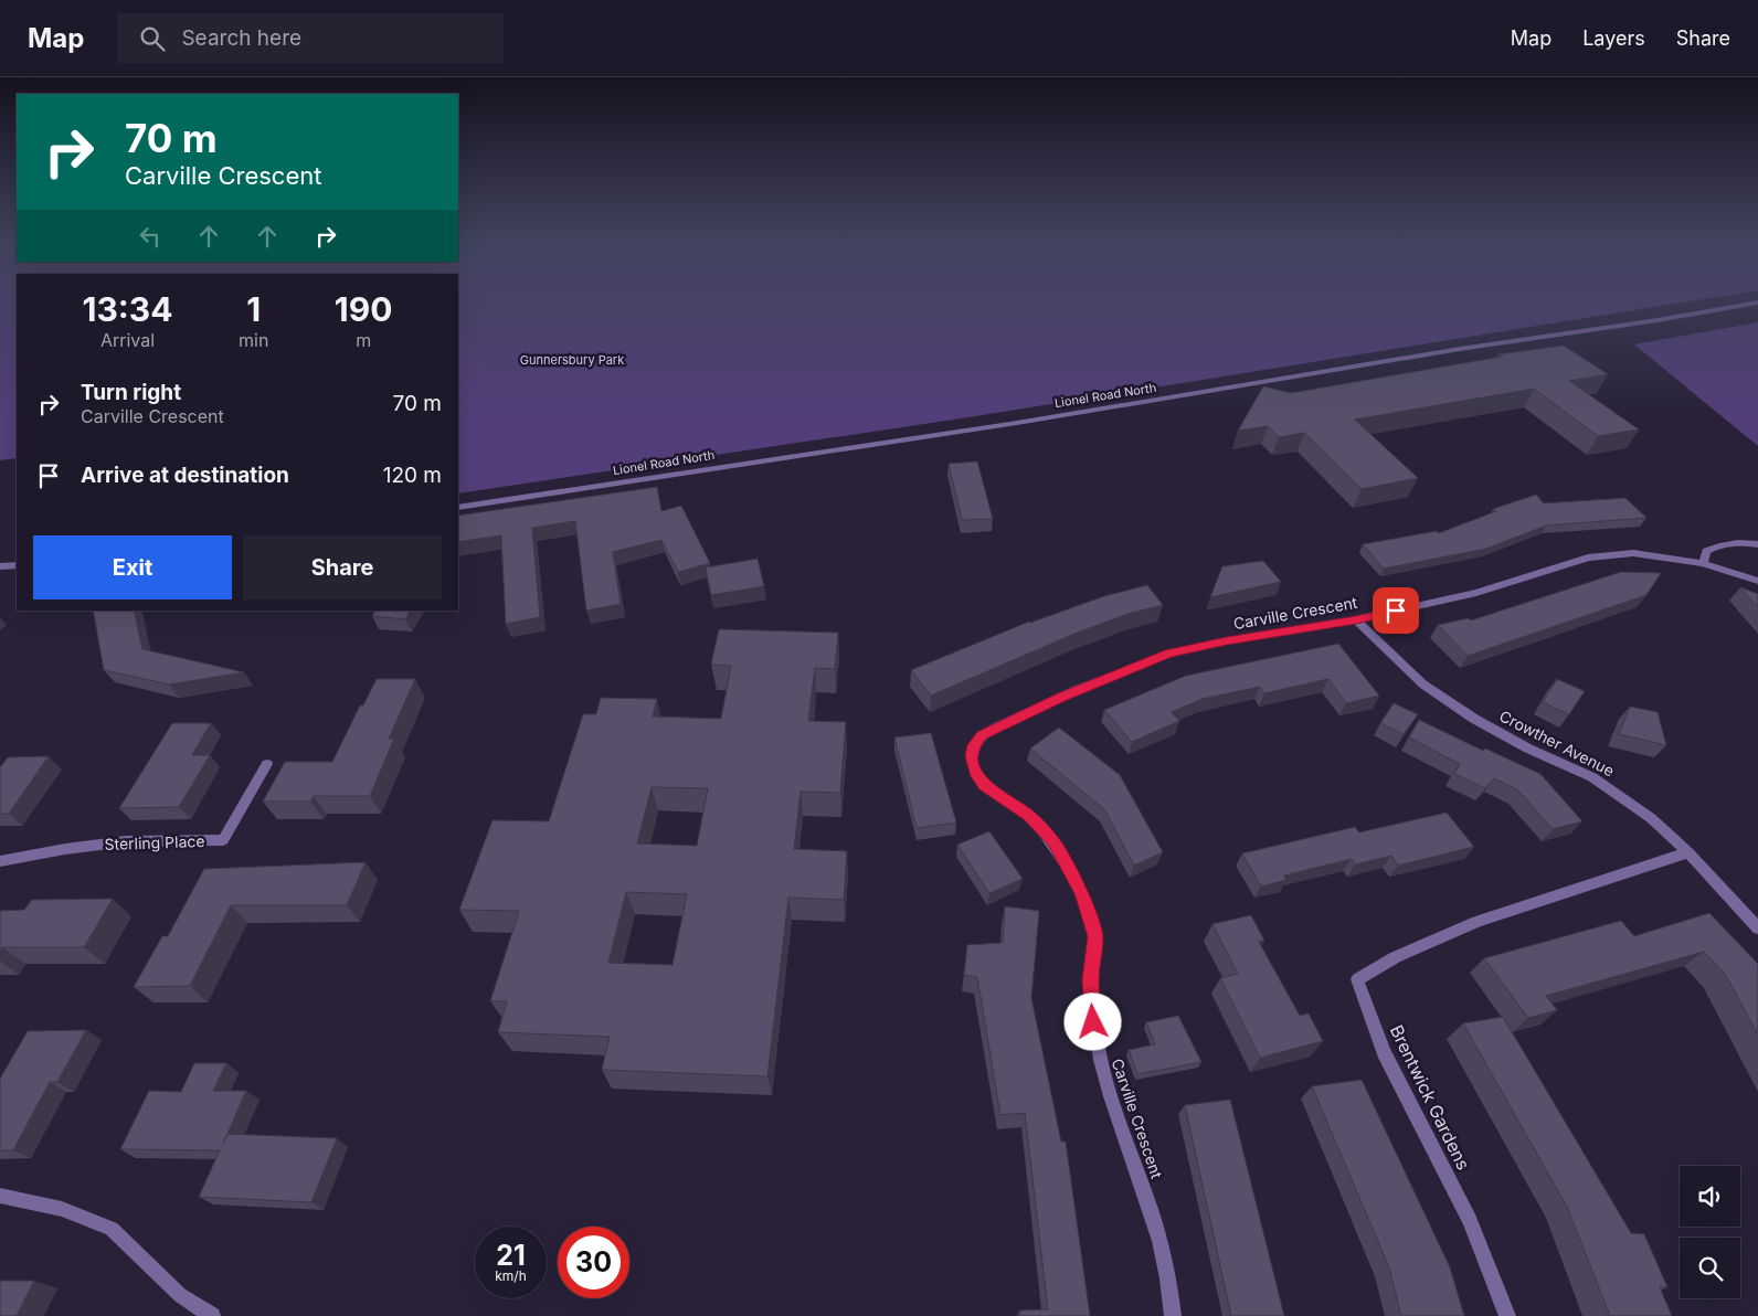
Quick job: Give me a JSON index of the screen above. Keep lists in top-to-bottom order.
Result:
{
  "streets": {
    "street": [
      "Lionel Road North",
      "Carville Crescent",
      "Crowther Avenue",
      "Sterling Place",
      "Brentwick Gardens"
    ]
  },
  "crossings": [
    ["Carville Crescent", "Crowther Avenue"],
    ["Crowther Avenue", "Brentwick Gardens"]
  ],
  "parks": ["Gunnersbury Park"],
  "page": {
    "header": "Map",
    "search": "Search here",
    "nav": ["Map", "Layers", "Share"],
    "turn": ["70 m", "Carville Crescent"],
    "eta": [
      "13:34",
      "Arrival",
      "1",
      "min",
      "190",
      "m"
    ],
    "list": [
      {
        "name": "Turn right",
        "note": "Carville Crescent",
        "value": "70 m"
      },
      {
        "name": "Arrive at destination",
        "value": "120 m"
      }
    ],
    "buttons": ["Exit", "Share"],
    "speed": "21 km/h",
    "limit": "30"
  }
}
